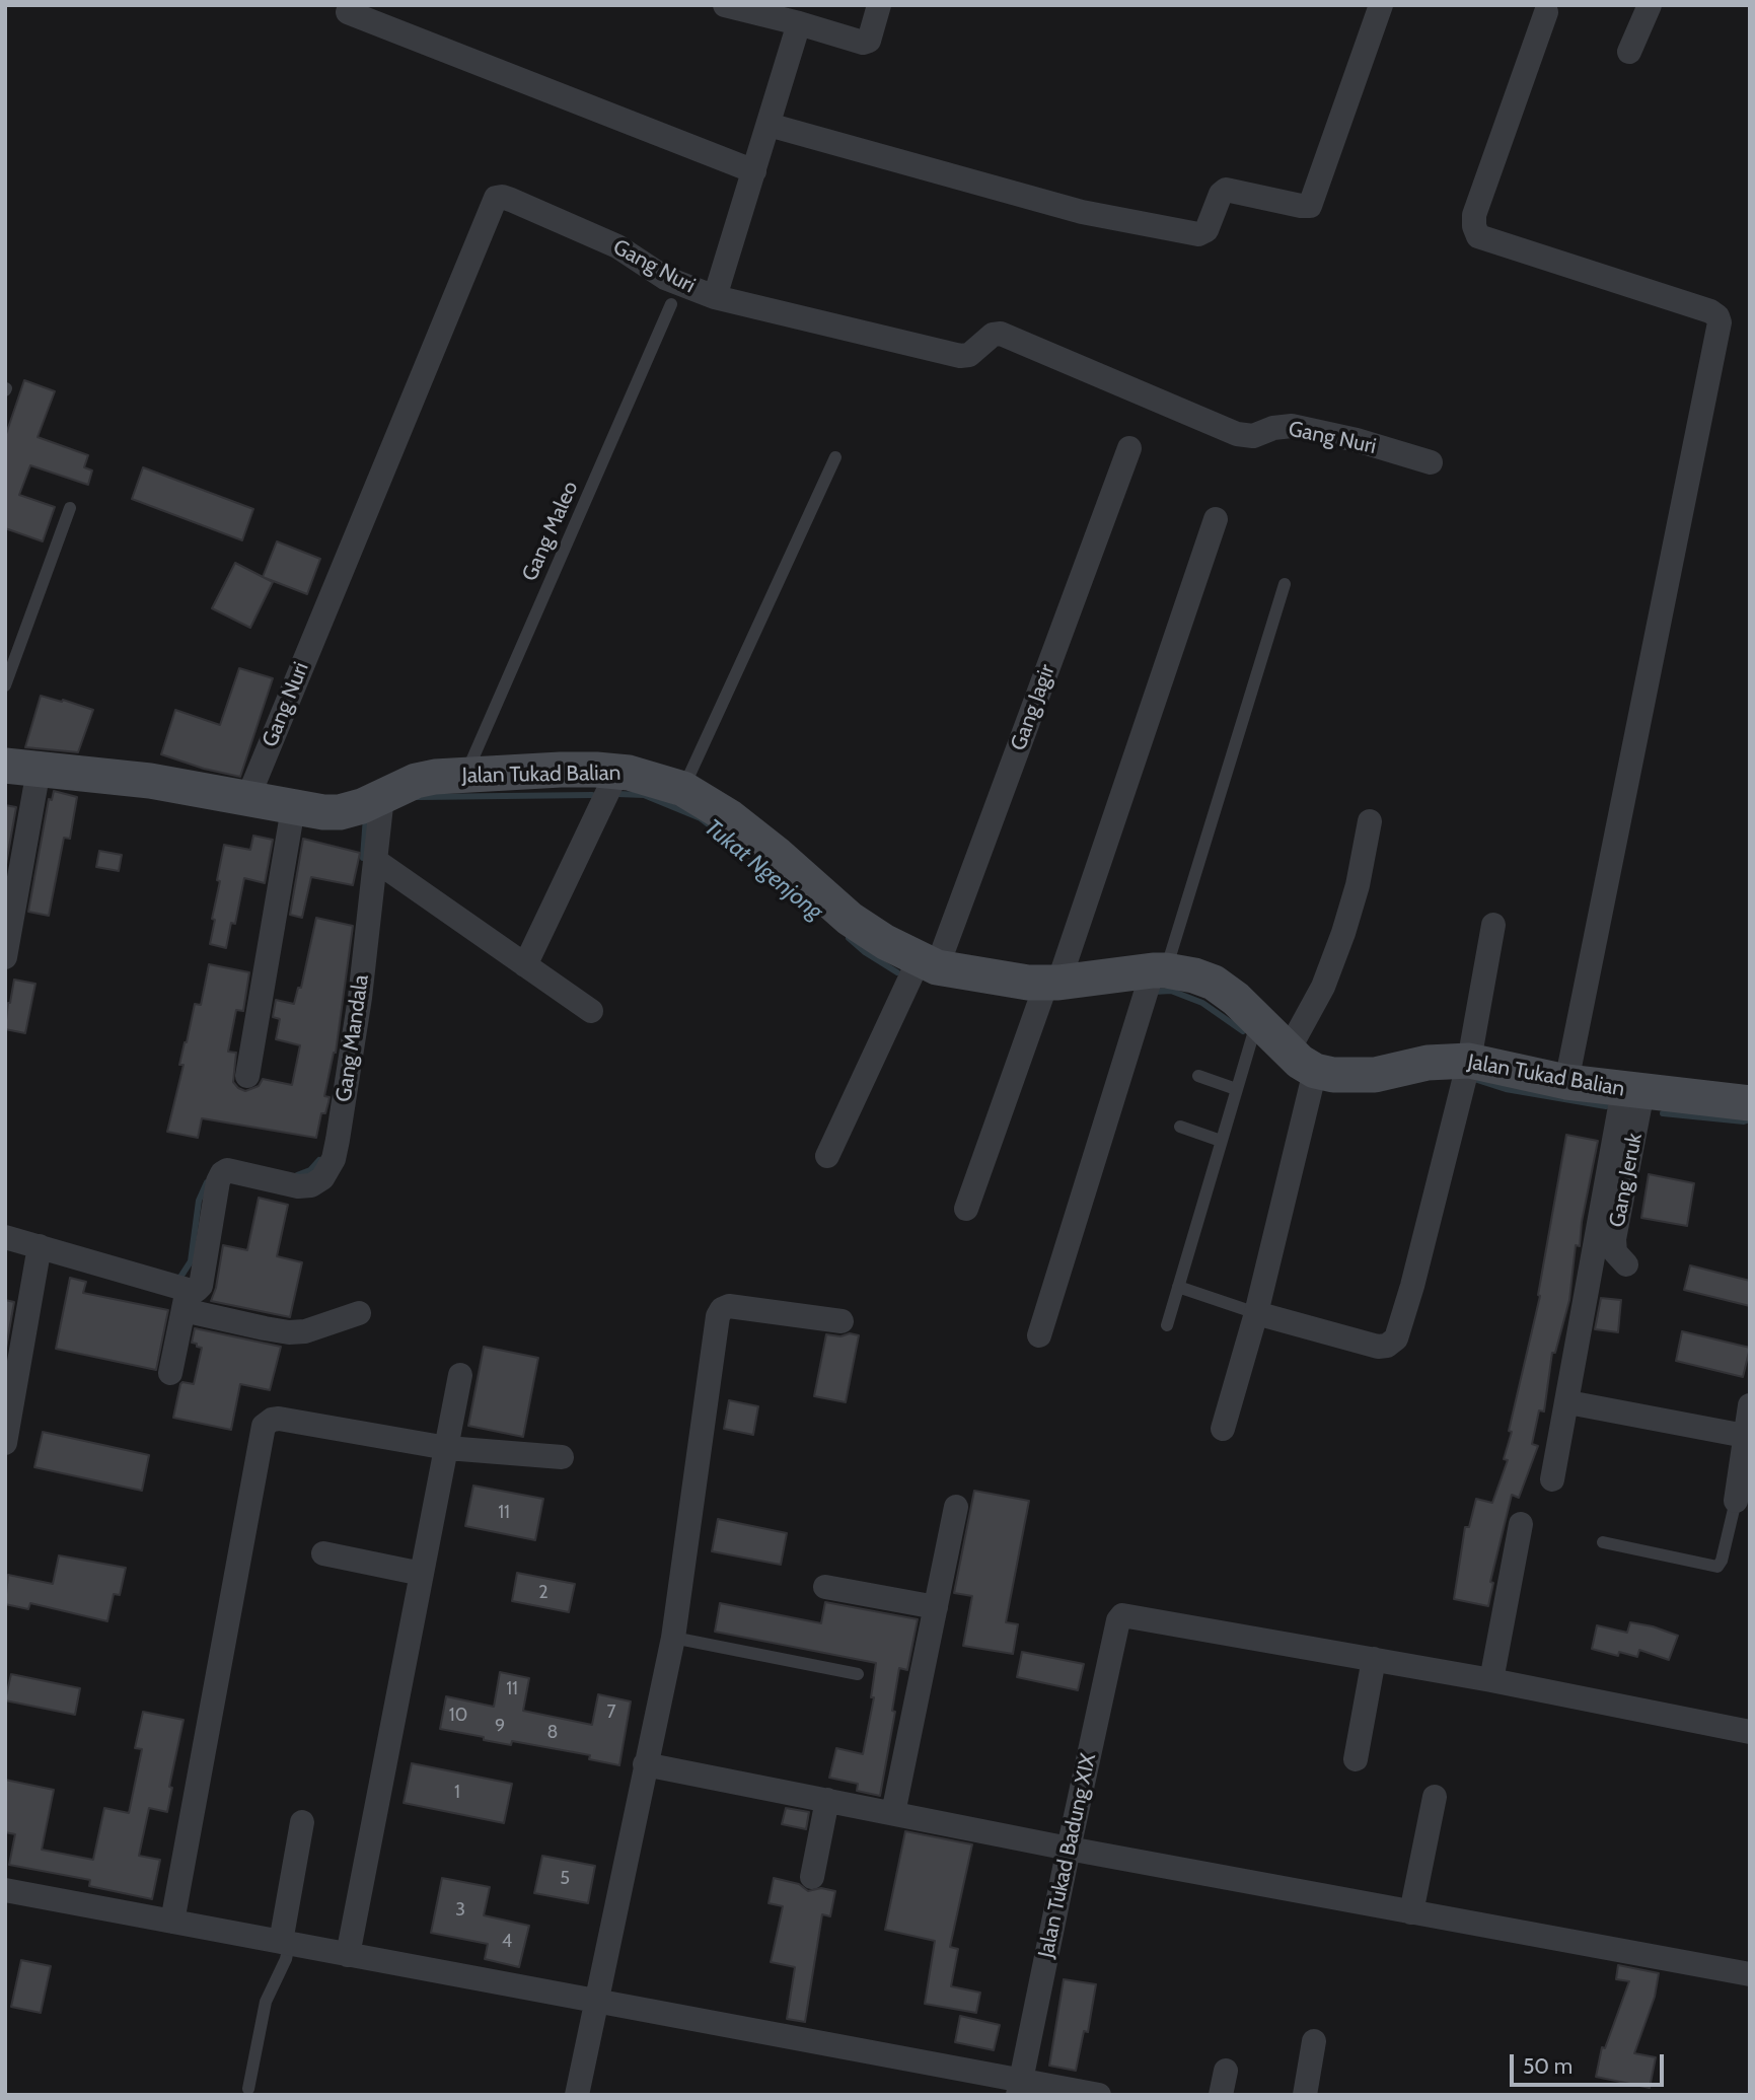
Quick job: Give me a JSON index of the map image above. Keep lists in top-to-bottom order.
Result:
{
  "streets": {
    "street": [
      "Gang Nuri",
      "Gang Jagir",
      "Jalan Tukad Balian",
      "Gang Mandala",
      "Gang Jeruk",
      "Jalan Tukad Badung XIX"
    ],
    "lane": ["Gang Maleo"]
  },
  "crossings": [
    ["Gang Nuri", "Jalan Tukad Balian"],
    ["Gang Maleo", "Jalan Tukad Balian"],
    ["Gang Jagir", "Jalan Tukad Balian"],
    ["Jalan Tukad Balian", "Gang Mandala"],
    ["Jalan Tukad Balian", "Gang Jeruk"]
  ],
  "water": ["Tukat Ngenjong"],
  "house_numbers": [
    "11",
    "2",
    "11",
    "7",
    "10",
    "9",
    "8",
    "1",
    "5",
    "3",
    "4"
  ],
  "scale_bar": "50 m"
}
